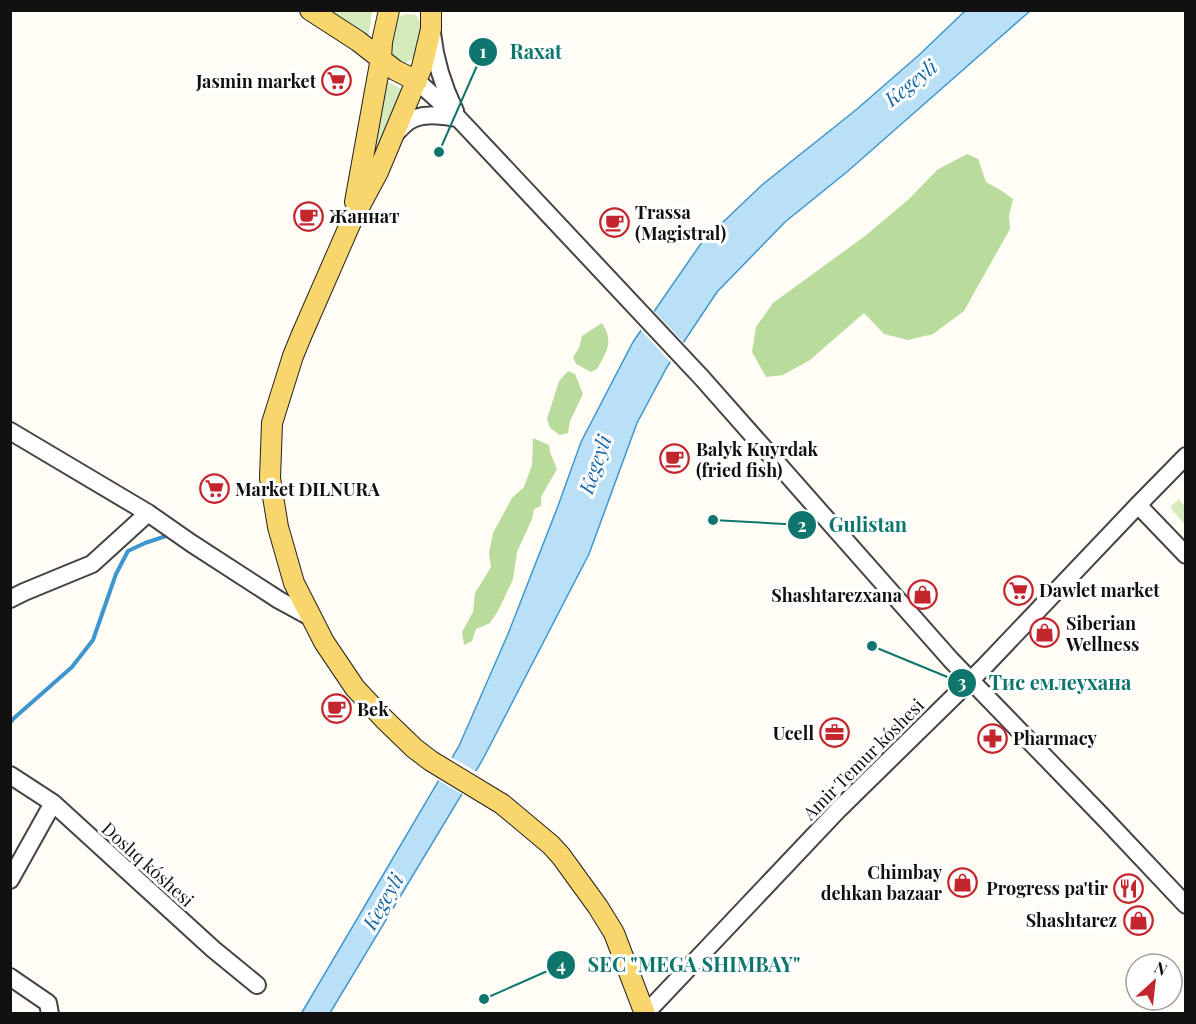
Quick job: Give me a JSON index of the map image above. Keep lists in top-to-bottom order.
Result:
{
  "streets": {
    "street": ["Amir Temur kóshesi", "Doslıq kóshesi"]
  },
  "water": ["Kegeyli"],
  "places": {
    "supermarket": ["Jasmin market", "Market DILNURA", "Dawlet market"],
    "other": [
      "Raxat",
      "Gulistan",
      "Тис емлеухана",
      "SEC \"MEGA SHIMBAY\""
    ],
    "cafe": [
      "Жаннат",
      "Trassa (Magistral)",
      "Balyk Kuyrdak (fried fish)",
      "Bek"
    ],
    "shop": [
      "Shashtarezxana",
      "Siberian Wellness",
      "Chimbay dehkan bazaar",
      "Shashtarez"
    ],
    "office": ["Ucell"],
    "pharmacy": ["Pharmacy"],
    "restaurant": ["Progress pa'tir"]
  },
  "north": "top right"
}
